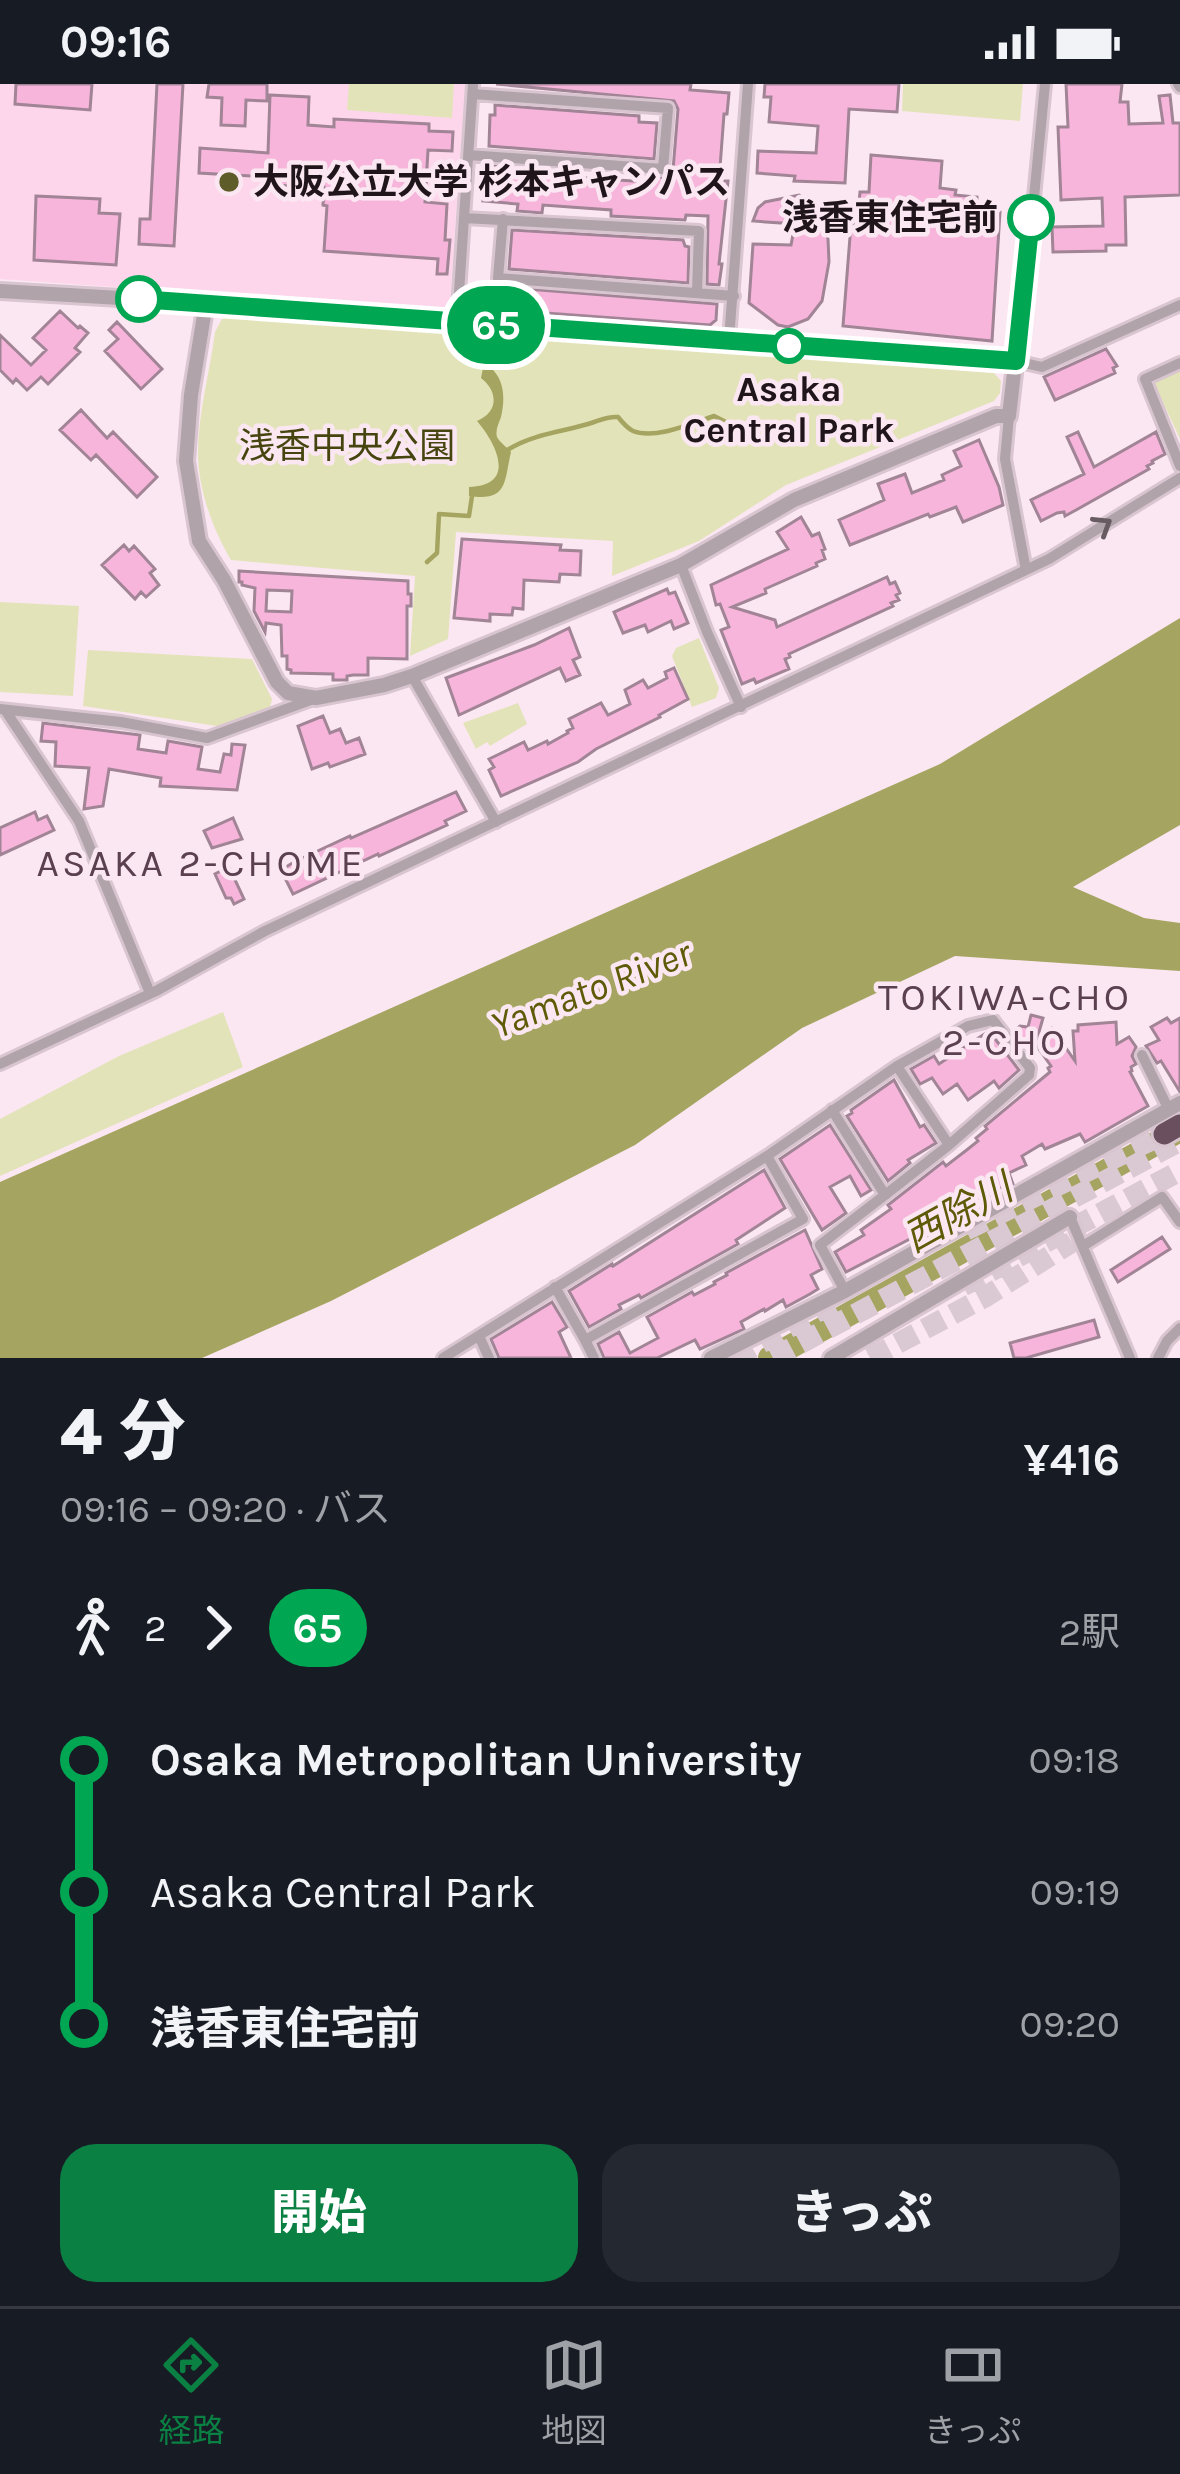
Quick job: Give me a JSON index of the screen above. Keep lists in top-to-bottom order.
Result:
{
  "districts": ["ASAKA 2-CHOME", "TOKIWA-CHO 2-CHO"],
  "water": ["Yamato River", "西除川"],
  "parks": ["浅香中央公園"],
  "places": ["大阪公立大学 杉本キャンパス", "浅香東住宅前", "Asaka Central Park"],
  "lines": ["bus line 65"],
  "page": {
    "status": "09:16",
    "on_map": "65",
    "heading": ["4 分", "09:16 – 09:20 · バス", "¥416"],
    "legs": ["2", "65", "2駅"],
    "list": [
      {
        "name": "Osaka Metropolitan University",
        "value": "09:18"
      },
      {
        "name": "Asaka Central Park",
        "value": "09:19"
      },
      {
        "name": "浅香東住宅前",
        "value": "09:20"
      }
    ],
    "buttons": ["開始", "きっぷ"],
    "tabs": ["経路", "地図", "きっぷ"]
  }
}
